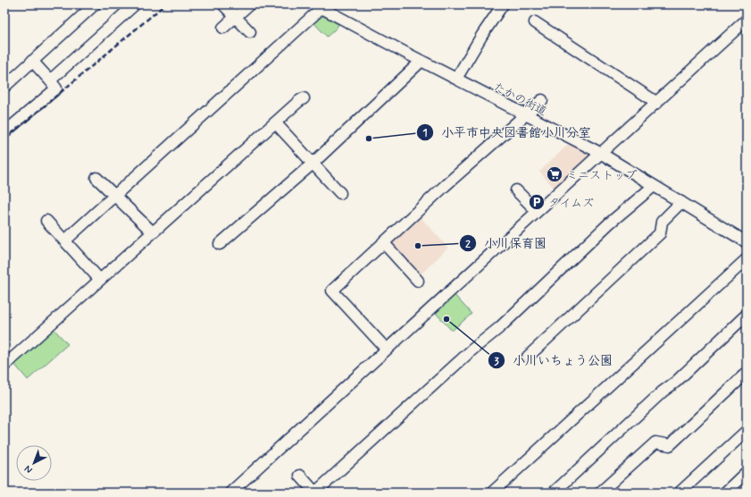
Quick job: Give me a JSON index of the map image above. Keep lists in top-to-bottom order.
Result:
{
  "streets": {
    "street": ["たかの街道"]
  },
  "places": {
    "other": ["小平市中央図書館小川分室", "小川保育園", "小川いちょう公園"],
    "supermarket": ["ミニストップ"],
    "parking": ["タイムズ"]
  },
  "north": "bottom left"
}
